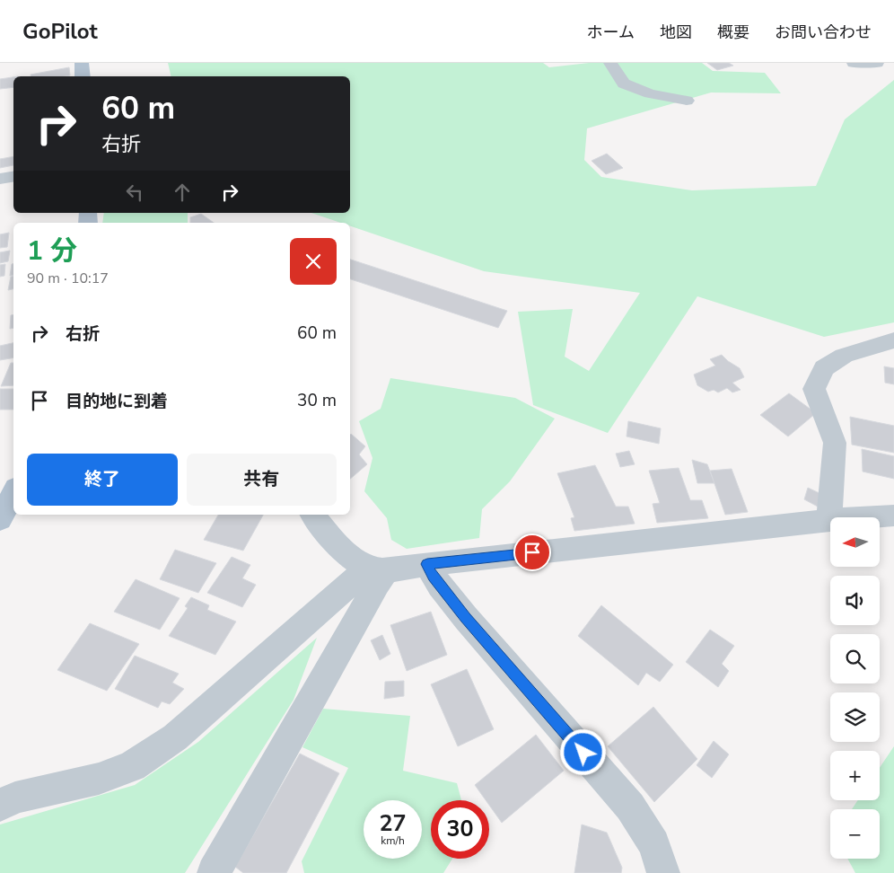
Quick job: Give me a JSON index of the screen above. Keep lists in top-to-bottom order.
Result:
{
  "north": "left",
  "page": {
    "header": "GoPilot",
    "nav": [
      "ホーム",
      "地図",
      "概要",
      "お問い合わせ"
    ],
    "turn": ["60 m", "右折"],
    "heading": ["1 分", "90 m · 10:17"],
    "list": [
      {
        "name": "右折",
        "value": "60 m"
      },
      {
        "name": "目的地に到着",
        "value": "30 m"
      }
    ],
    "buttons": ["終了", "共有"],
    "map_buttons": ["+", "−"],
    "speed": "27 km/h",
    "limit": "30"
  }
}
